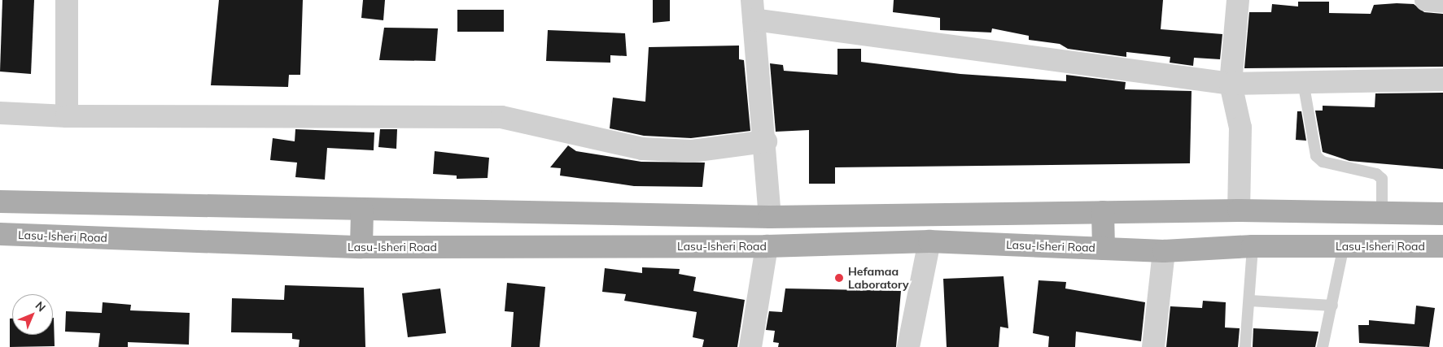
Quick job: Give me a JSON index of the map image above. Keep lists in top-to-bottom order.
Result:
{
  "streets": {
    "main road": ["Lasu-Isheri Road"]
  },
  "places": ["Hefamaa Laboratory"],
  "north": "top right"
}
